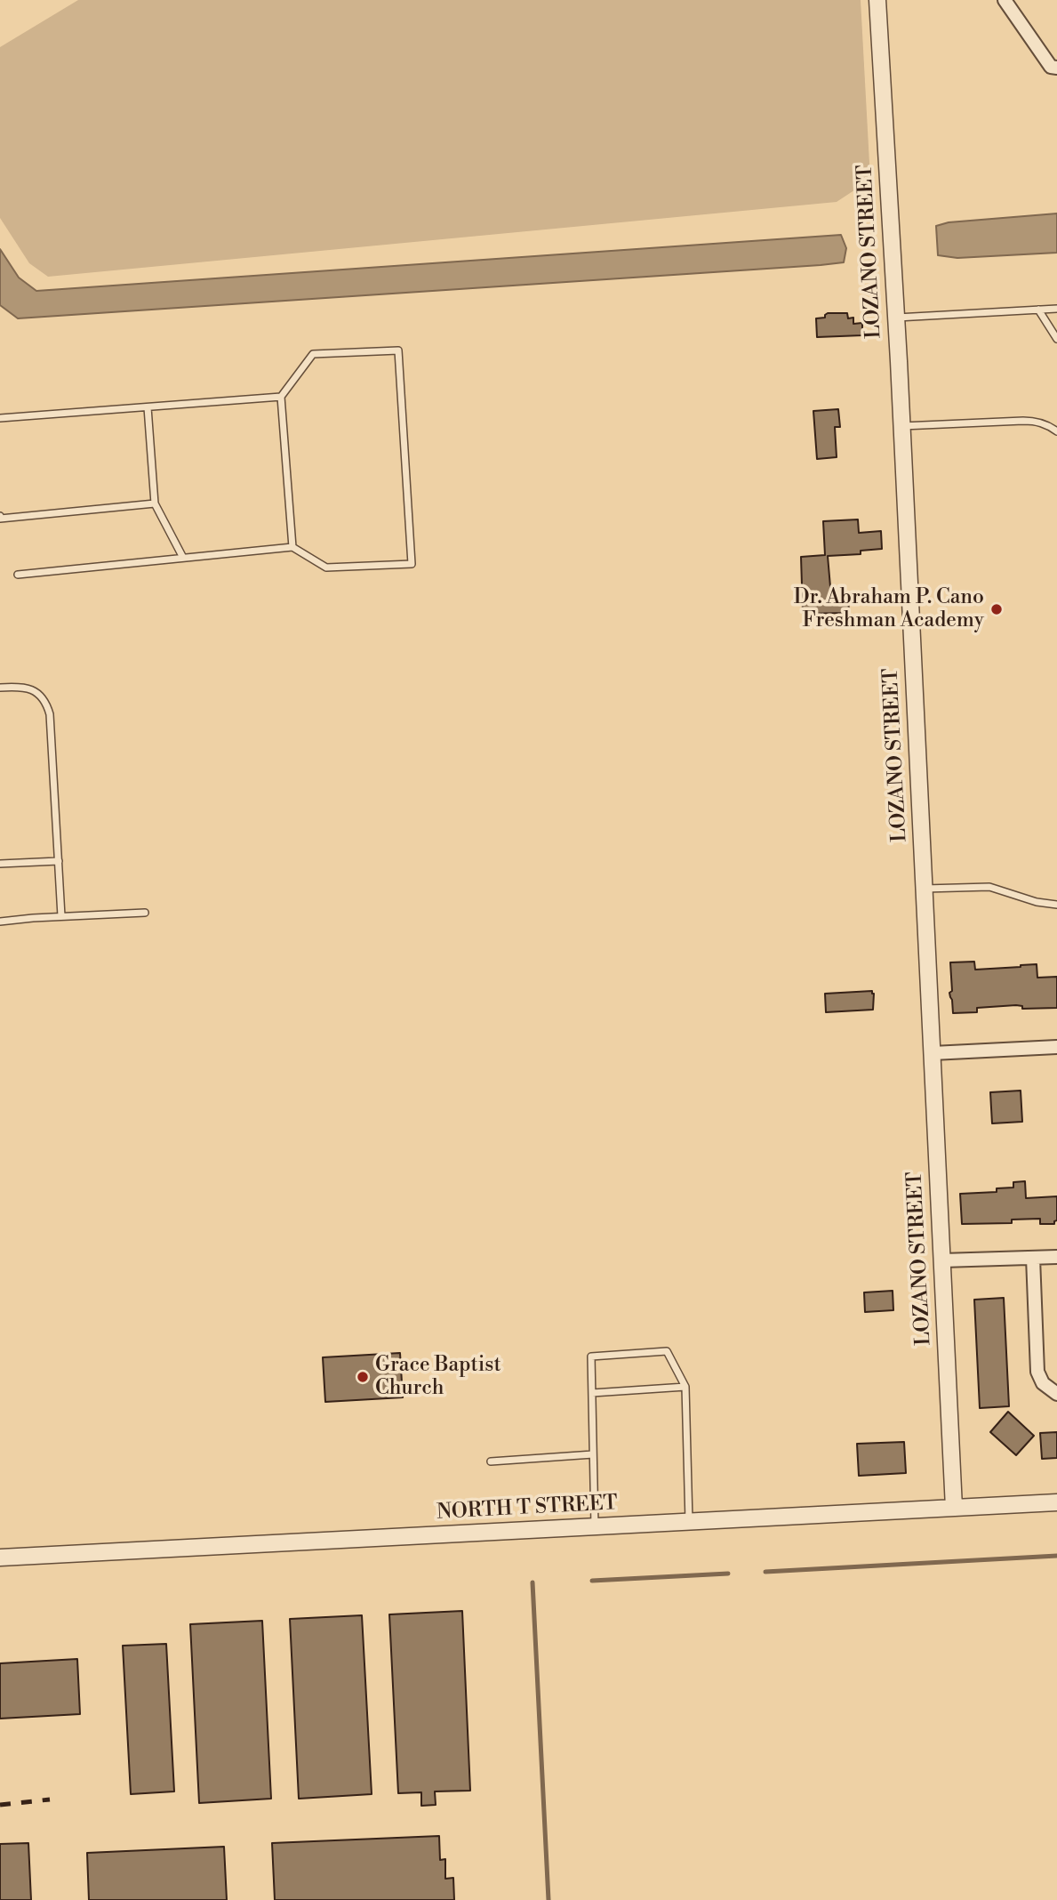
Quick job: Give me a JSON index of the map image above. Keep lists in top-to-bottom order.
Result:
{
  "streets": {
    "street": ["LOZANO STREET", "NORTH T STREET"]
  },
  "crossings": [
    ["LOZANO STREET", "NORTH T STREET"]
  ],
  "places": ["Dr. Abraham P. Cano Freshman Academy", "Grace Baptist Church"]
}
